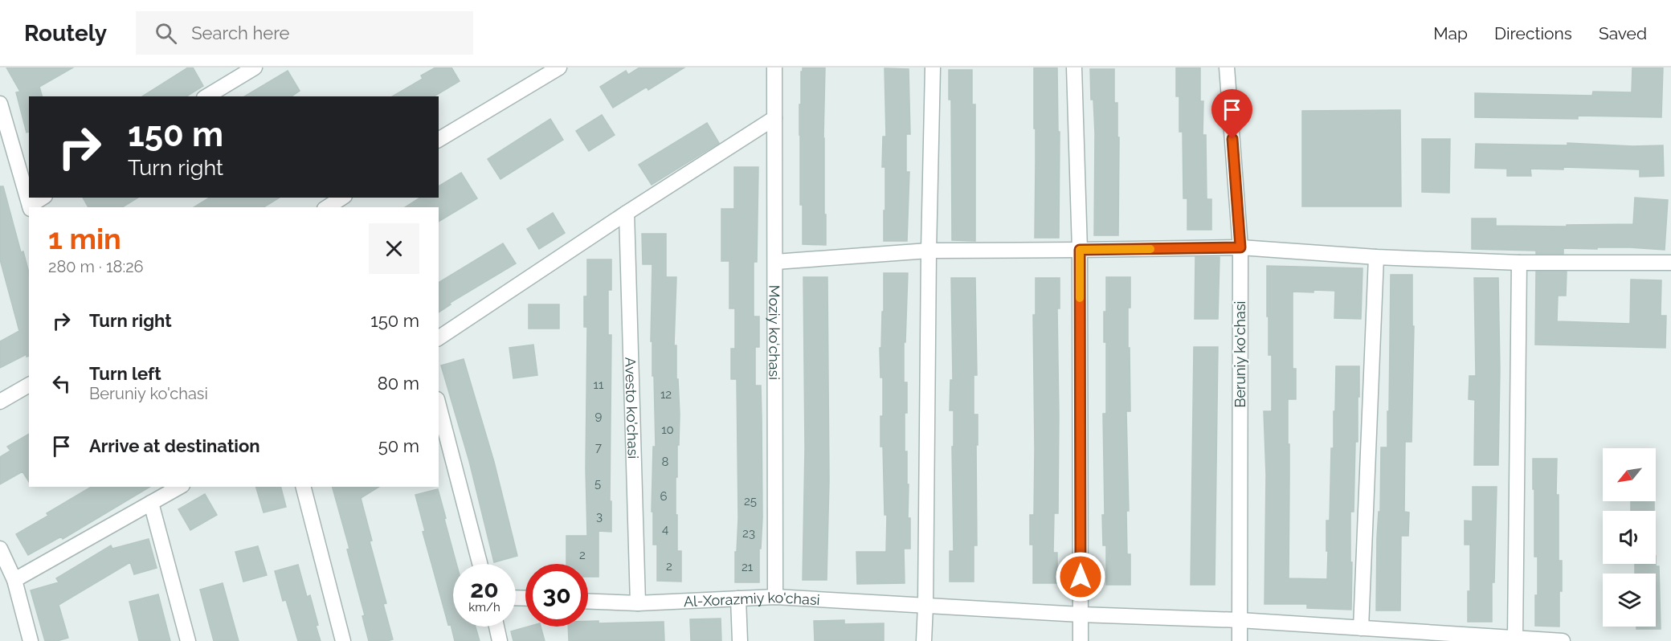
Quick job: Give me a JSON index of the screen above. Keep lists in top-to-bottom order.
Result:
{
  "streets": {
    "street": [
      "Moziy ko‘chasi",
      "Beruniy ko'chasi",
      "Avesto ko'chasi",
      "Al-Xorazmiy ko'chasi"
    ]
  },
  "crossings": [
    ["Moziy ko‘chasi", "Al-Xorazmiy ko'chasi"],
    ["Beruniy ko'chasi", "Al-Xorazmiy ko'chasi"],
    ["Avesto ko'chasi", "Al-Xorazmiy ko'chasi"]
  ],
  "house_numbers": [
    "11",
    "12",
    "9",
    "10",
    "7",
    "8",
    "5",
    "6",
    "25",
    "3",
    "4",
    "23",
    "2",
    "2",
    "21"
  ],
  "north": "bottom left",
  "page": {
    "header": "Routely",
    "search": "Search here",
    "nav": ["Map", "Directions", "Saved"],
    "turn": ["150 m", "Turn right"],
    "heading": ["1 min", "280 m · 18:26"],
    "list": [
      {
        "name": "Turn right",
        "value": "150 m"
      },
      {
        "name": "Turn left",
        "note": "Beruniy ko'chasi",
        "value": "80 m"
      },
      {
        "name": "Arrive at destination",
        "value": "50 m"
      }
    ],
    "speed": "20 km/h",
    "limit": "30"
  }
}
